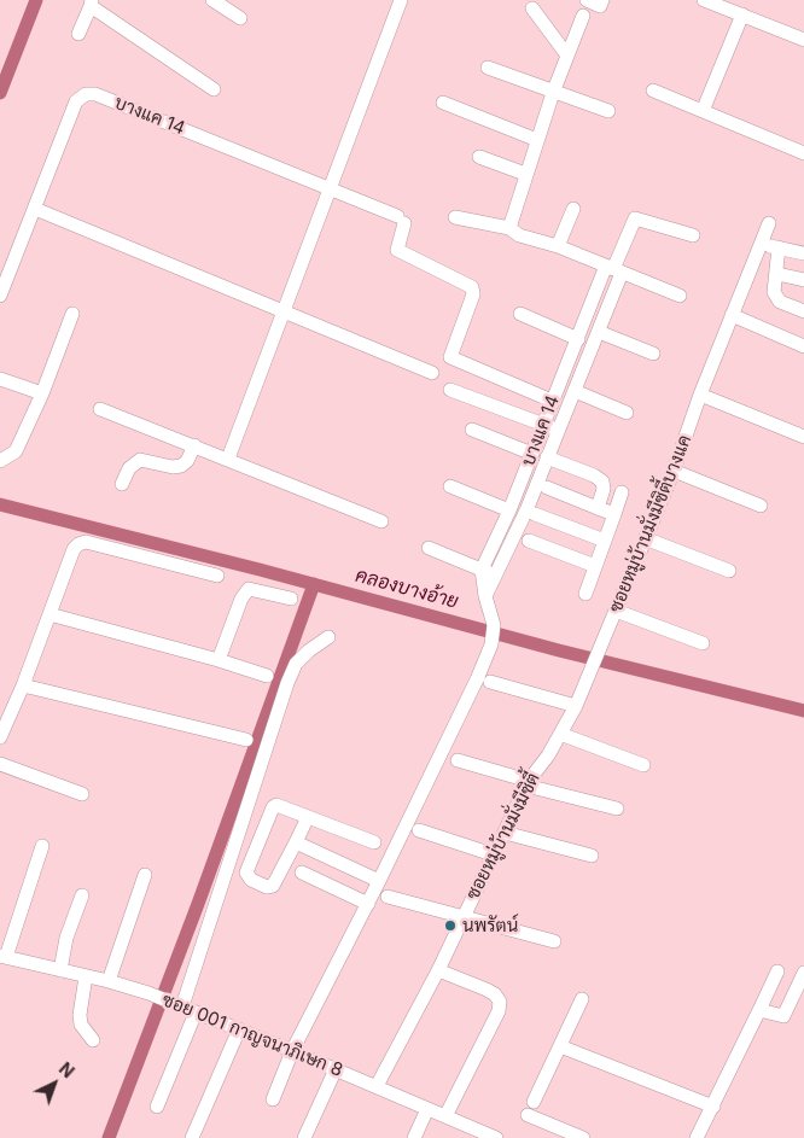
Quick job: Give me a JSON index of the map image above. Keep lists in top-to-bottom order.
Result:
{
  "streets": {
    "street": [
      "บางแค 14",
      "ซอยหมู่บ้านมั่งมีซิตี้บางแค",
      "ซอยหมู่บ้านมั่งมีซิตี้",
      "ซอย 001 กาญจนาภิเษก 8"
    ]
  },
  "crossings": [
    ["ซอยหมู่บ้านมั่งมีซิตี้บางแค", "ซอยหมู่บ้านมั่งมีซิตี้"],
    ["ซอยหมู่บ้านมั่งมีซิตี้", "ซอย 001 กาญจนาภิเษก 8"]
  ],
  "water": ["คลองบางอ้าย"],
  "places": ["นพรัตน์"],
  "north": "top right"
}
